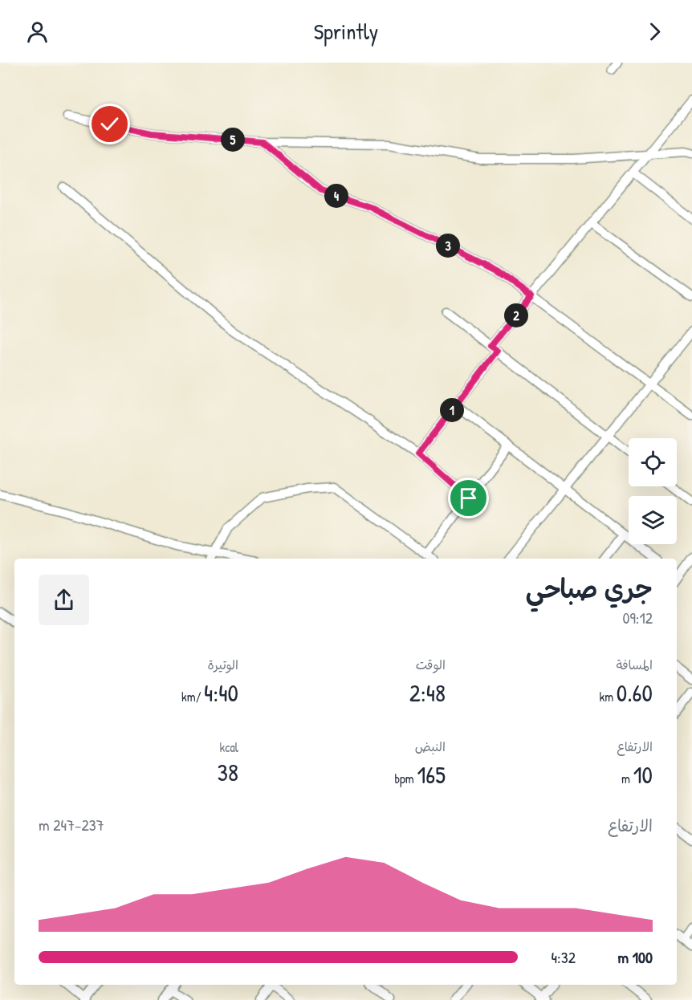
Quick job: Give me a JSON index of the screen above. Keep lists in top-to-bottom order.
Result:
{
  "page": {
    "header": "Sprintly",
    "pins": [
      "5",
      "4",
      "3",
      "2",
      "1"
    ],
    "heading": ["جري صباحي", "09:12"],
    "stats": [
      ["المسافة", "0.60 km"],
      ["الوقت", "2:48"],
      ["الوتيرة", "4:40 /km"],
      ["الارتفاع", "10 m"],
      ["النبض", "165 bpm"],
      ["kcal", "38"]
    ],
    "chart": ["الارتفاع", "237–247 m"],
    "list": [
      {
        "name": "100 m",
        "note": "4:32"
      }
    ]
  }
}
